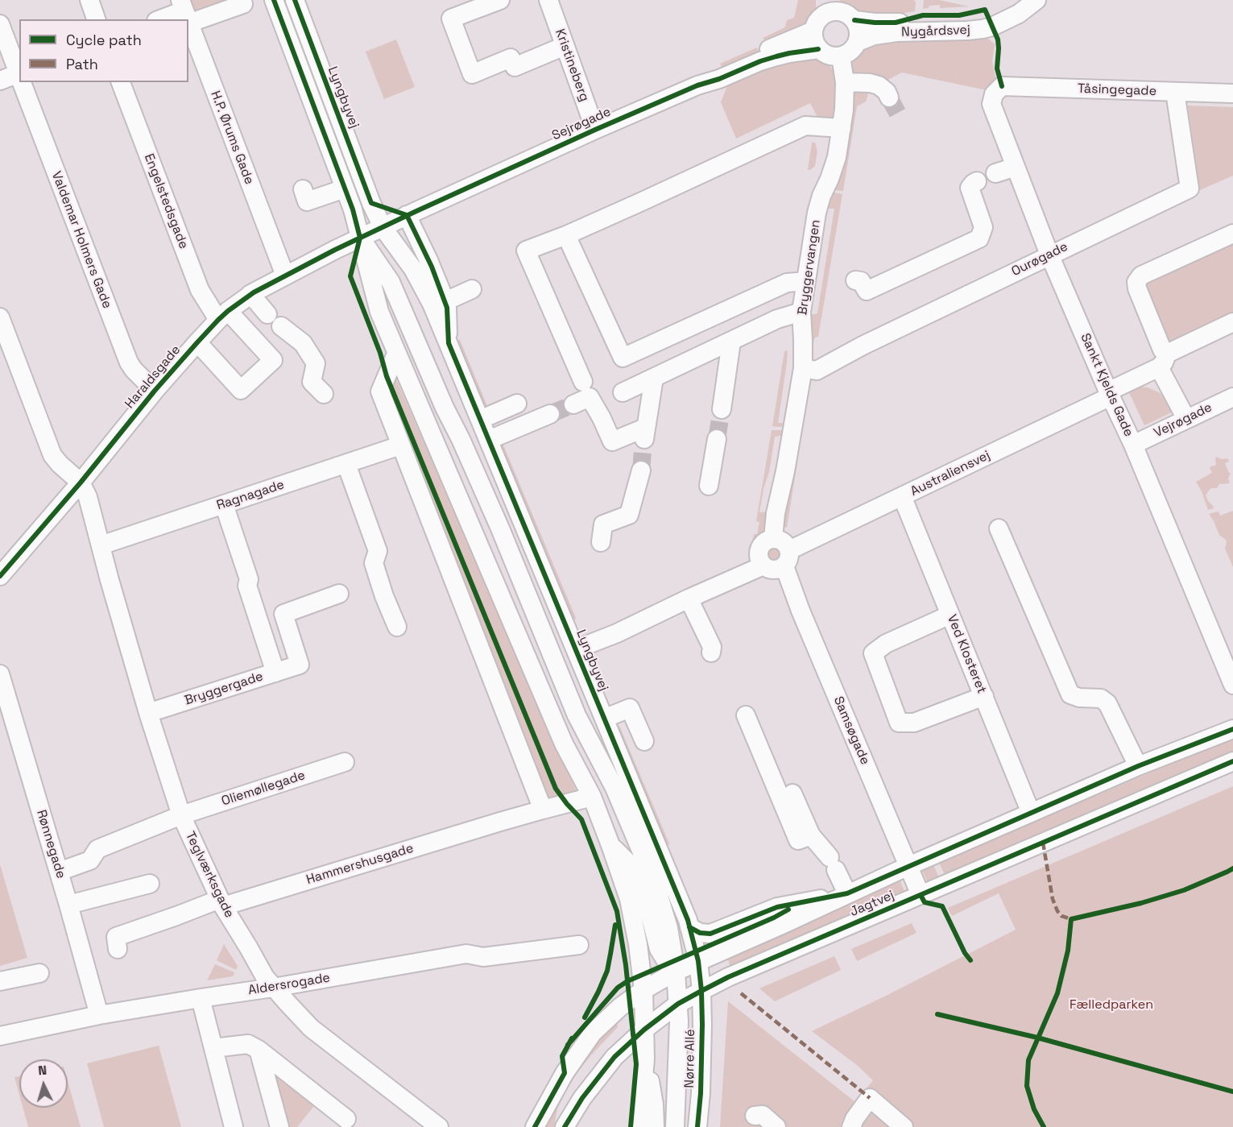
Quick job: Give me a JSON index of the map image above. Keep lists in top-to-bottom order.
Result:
{
  "streets": {
    "street": [
      "Nygårdsvej",
      "Kristineberg",
      "Tåsingegade",
      "Lyngbyvej",
      "Sejrøgade",
      "H.P. Ørums Gade",
      "Engelstedsgade",
      "Valdemar Holmers Gade",
      "Ourøgade",
      "Bryggervangen",
      "Haraldsgade",
      "Sankt Kjelds Gade",
      "Vejrøgade",
      "Australiensvej",
      "Ragnagade",
      "Ved Klosteret",
      "Bryggergade",
      "Samsøgade",
      "Oliemøllegade",
      "Rønnegade",
      "Hammershusgade",
      "Teglværksgade",
      "Jagtvej",
      "Aldersrogade",
      "Nørre Allé"
    ]
  },
  "crossings": [
    ["Nygårdsvej", "Sejrøgade"],
    ["Nygårdsvej", "Bryggervangen"],
    ["Kristineberg", "Sejrøgade"],
    ["Tåsingegade", "Ourøgade"],
    ["Tåsingegade", "Sankt Kjelds Gade"],
    ["Lyngbyvej", "Sejrøgade"],
    ["Lyngbyvej", "Haraldsgade"],
    ["Lyngbyvej", "Jagtvej"],
    ["Lyngbyvej", "Nørre Allé"],
    ["Sejrøgade", "Bryggervangen"],
    ["Sejrøgade", "Haraldsgade"],
    ["H.P. Ørums Gade", "Haraldsgade"],
    ["Engelstedsgade", "Haraldsgade"],
    ["Valdemar Holmers Gade", "Haraldsgade"],
    ["Ourøgade", "Bryggervangen"],
    ["Ourøgade", "Sankt Kjelds Gade"],
    ["Bryggervangen", "Australiensvej"],
    ["Bryggervangen", "Samsøgade"],
    ["Sankt Kjelds Gade", "Vejrøgade"],
    ["Sankt Kjelds Gade", "Australiensvej"],
    ["Australiensvej", "Ved Klosteret"],
    ["Australiensvej", "Samsøgade"],
    ["Ragnagade", "Teglværksgade"],
    ["Ved Klosteret", "Jagtvej"],
    ["Bryggergade", "Teglværksgade"],
    ["Samsøgade", "Jagtvej"],
    ["Oliemøllegade", "Rønnegade"],
    ["Oliemøllegade", "Teglværksgade"],
    ["Rønnegade", "Aldersrogade"],
    ["Hammershusgade", "Teglværksgade"],
    ["Teglværksgade", "Aldersrogade"],
    ["Jagtvej", "Nørre Allé"]
  ],
  "parks": ["Fælledparken"],
  "legend": ["Cycle path", "Path"],
  "north": "top"
}
